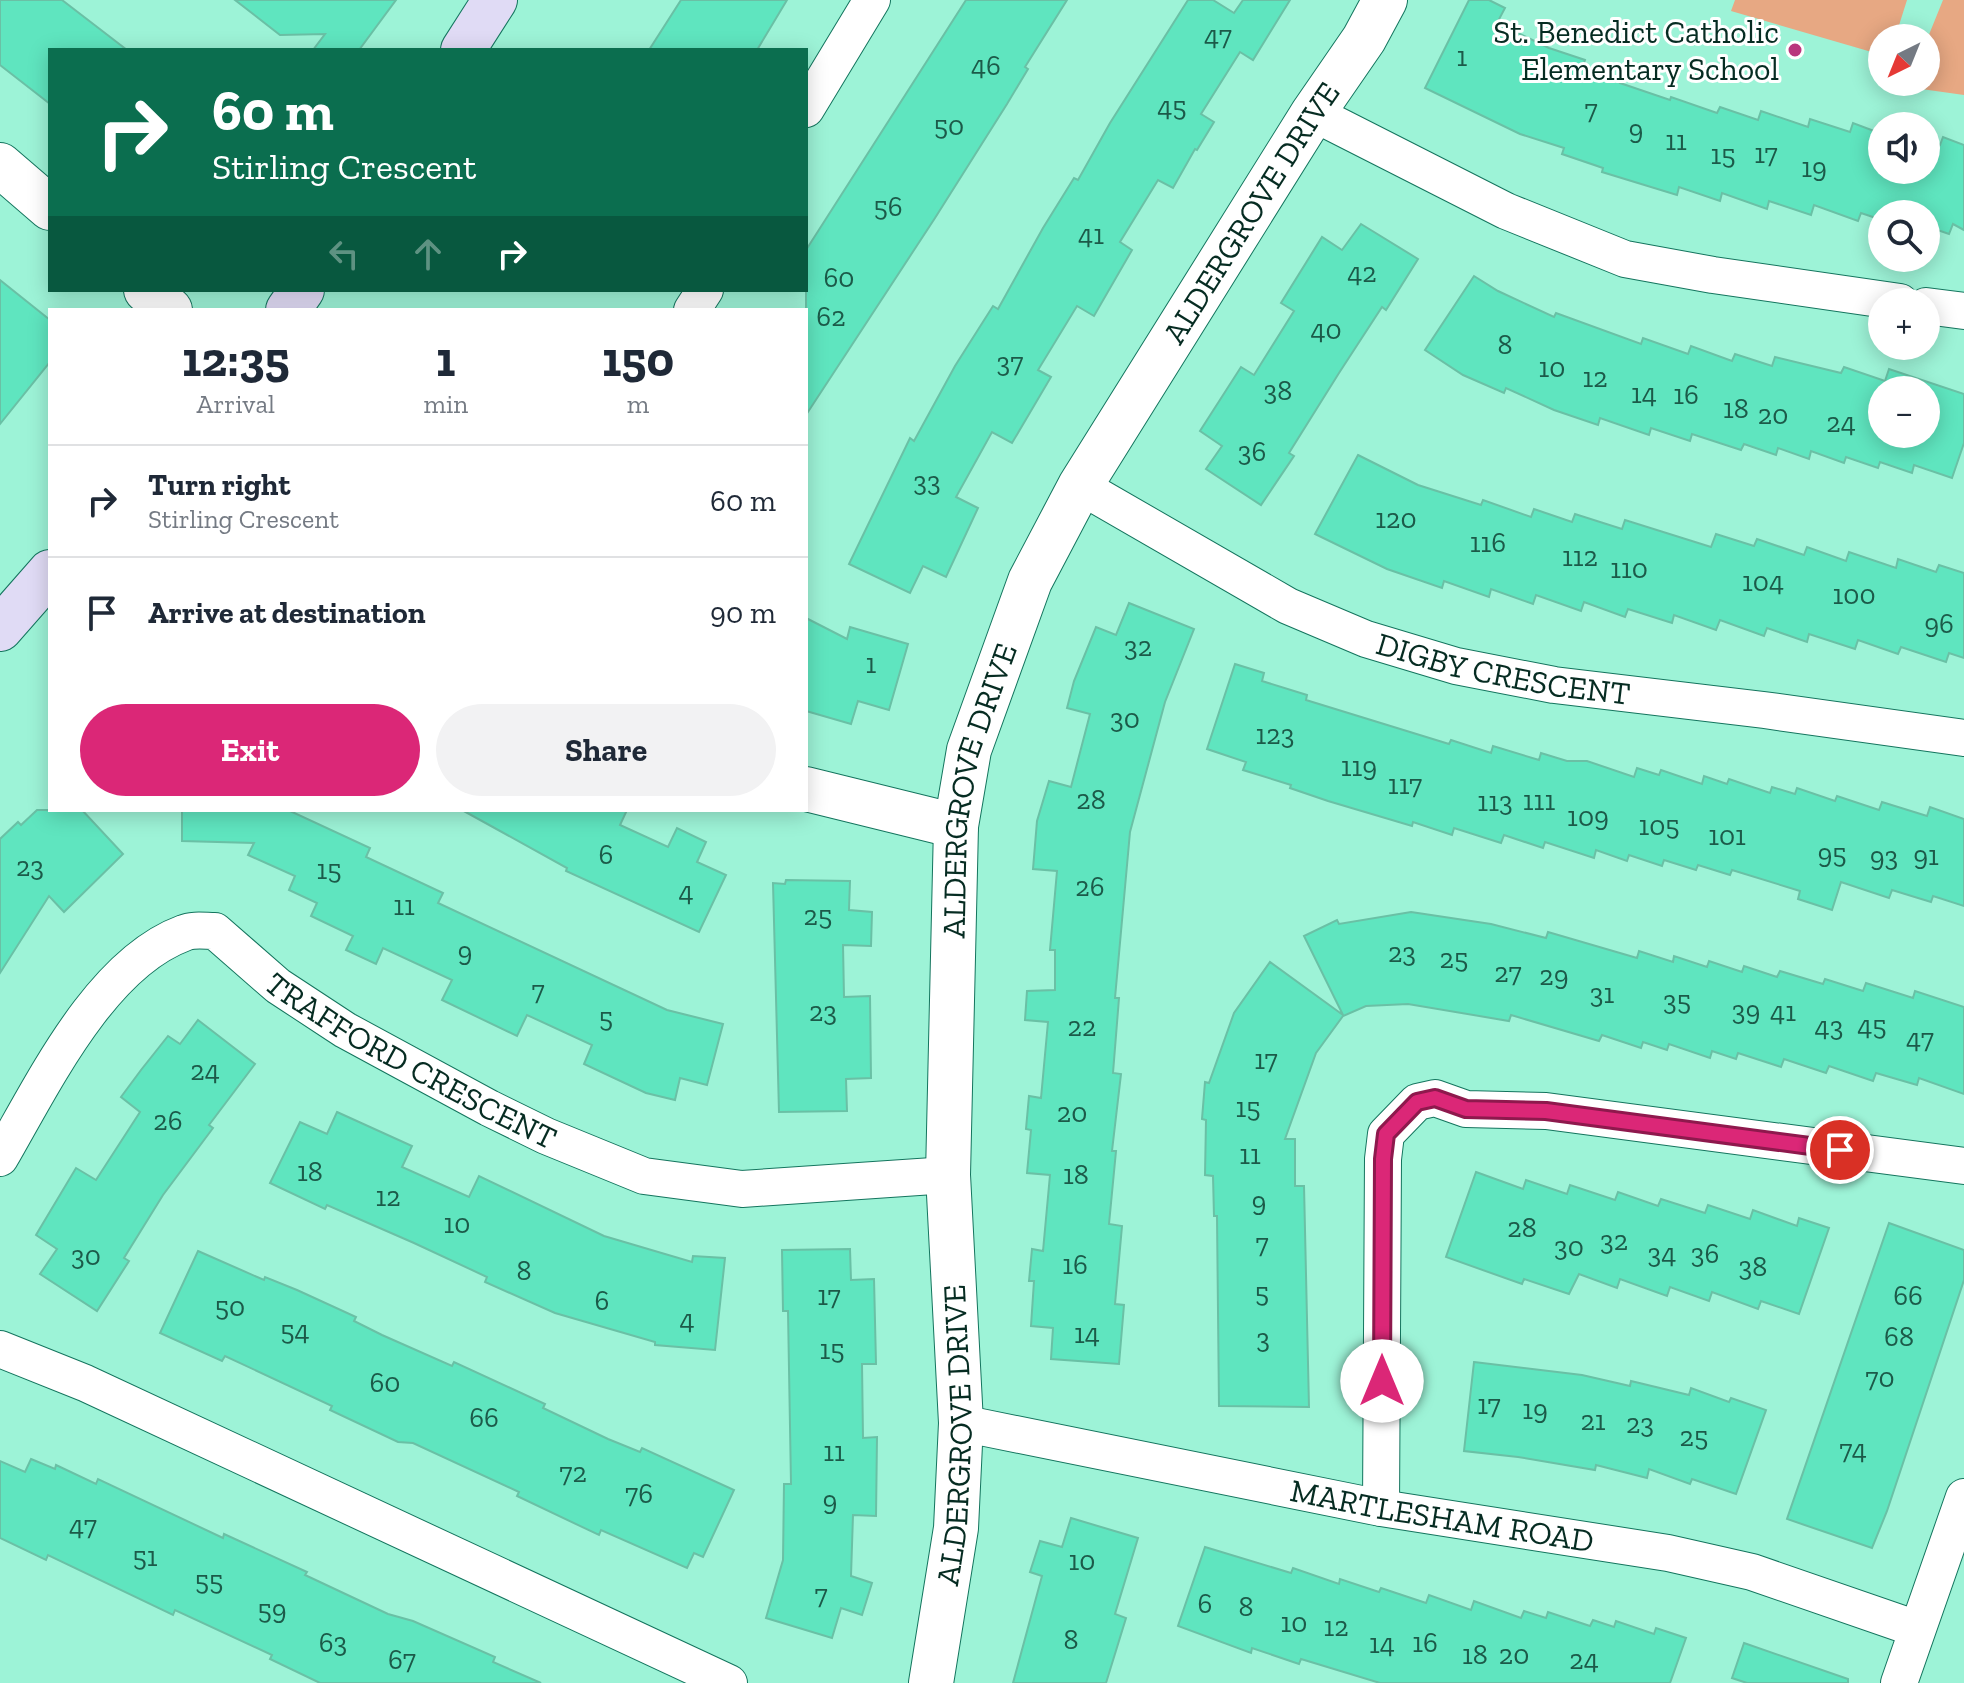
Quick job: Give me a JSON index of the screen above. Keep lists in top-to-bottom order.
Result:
{
  "streets": {
    "street": [
      "ALDERGROVE DRIVE",
      "DIGBY CRESCENT",
      "TRAFFORD CRESCENT",
      "MARTLESHAM ROAD"
    ]
  },
  "crossings": [
    ["ALDERGROVE DRIVE", "DIGBY CRESCENT"],
    ["ALDERGROVE DRIVE", "TRAFFORD CRESCENT"],
    ["ALDERGROVE DRIVE", "MARTLESHAM ROAD"]
  ],
  "places": ["St. Benedict Catholic Elementary School"],
  "house_numbers": [
    "47",
    "1",
    "46",
    "45",
    "7",
    "50",
    "9",
    "11",
    "17",
    "15",
    "19",
    "56",
    "41",
    "42",
    "60",
    "62",
    "40",
    "8",
    "37",
    "10",
    "12",
    "38",
    "14",
    "16",
    "18",
    "20",
    "24",
    "36",
    "33",
    "120",
    "116",
    "112",
    "110",
    "104",
    "100",
    "96",
    "32",
    "1",
    "30",
    "123",
    "119",
    "117",
    "28",
    "111",
    "113",
    "109",
    "105",
    "101",
    "95",
    "6",
    "91",
    "93",
    "23",
    "15",
    "26",
    "4",
    "11",
    "25",
    "9",
    "23",
    "25",
    "27",
    "29",
    "7",
    "31",
    "35",
    "39",
    "23",
    "41",
    "5",
    "45",
    "22",
    "43",
    "47",
    "17",
    "24",
    "15",
    "20",
    "26",
    "11",
    "18",
    "18",
    "12",
    "9",
    "10",
    "28",
    "32",
    "7",
    "30",
    "34",
    "36",
    "30",
    "16",
    "38",
    "8",
    "5",
    "17",
    "66",
    "6",
    "50",
    "4",
    "54",
    "14",
    "68",
    "3",
    "15",
    "70",
    "60",
    "17",
    "19",
    "66",
    "21",
    "23",
    "25",
    "74",
    "11",
    "72",
    "76",
    "9",
    "47",
    "51",
    "10",
    "55",
    "7",
    "6",
    "8",
    "59",
    "10",
    "12",
    "8",
    "63",
    "16",
    "14",
    "18",
    "20",
    "67",
    "24"
  ],
  "north": "bottom left",
  "page": {
    "map_buttons": ["+", "−"],
    "turn": ["60 m", "Stirling Crescent"],
    "eta": [
      "12:35",
      "Arrival",
      "1",
      "min",
      "150",
      "m"
    ],
    "list": [
      {
        "name": "Turn right",
        "note": "Stirling Crescent",
        "value": "60 m"
      },
      {
        "name": "Arrive at destination",
        "value": "90 m"
      }
    ],
    "buttons": ["Exit", "Share"]
  }
}
